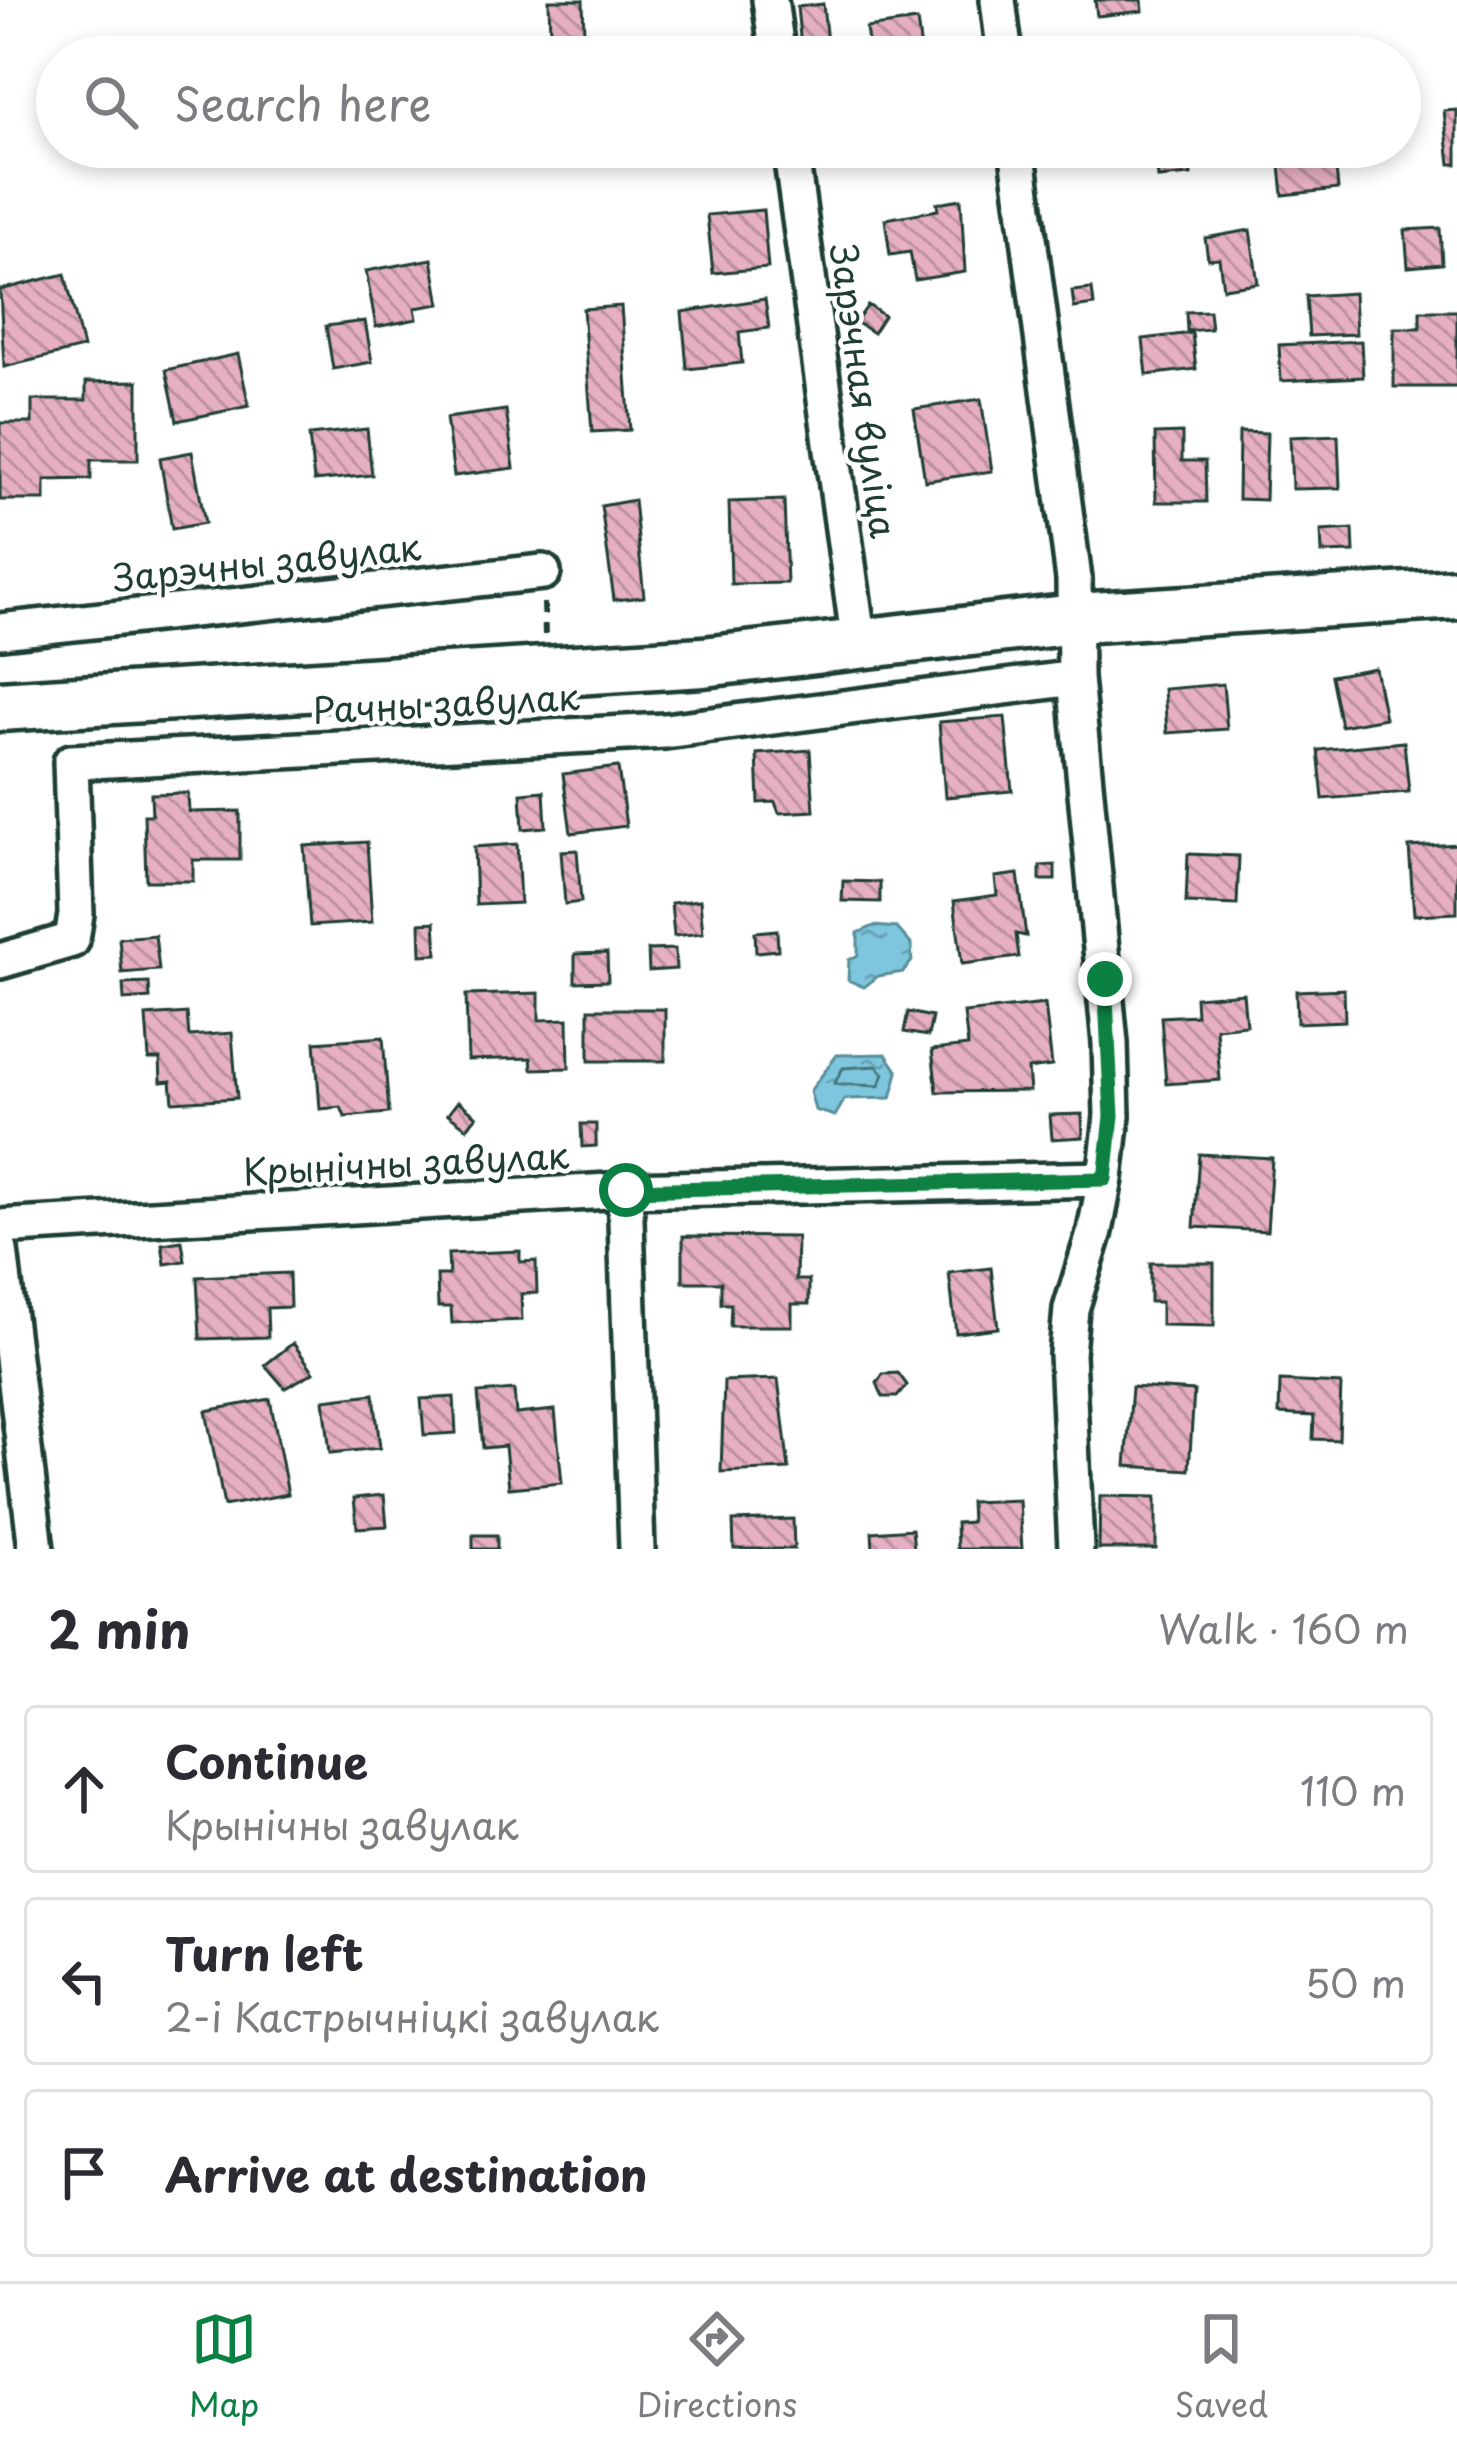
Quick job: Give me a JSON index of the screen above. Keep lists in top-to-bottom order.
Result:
{
  "streets": {
    "street": [
      "Зарэчная вуліца",
      "Зарэчны завулак",
      "Рачны завулак",
      "Крынічны завулак"
    ]
  },
  "page": {
    "search": "Search here",
    "heading": ["2 min", "Walk · 160 m"],
    "list": [
      ["Continue", "Крынічны завулак", "110 m"],
      ["Turn left", "2-і Кастрычніцкі завулак", "50 m"],
      "Arrive at destination"
    ],
    "nav": ["Map", "Directions", "Saved"]
  }
}
